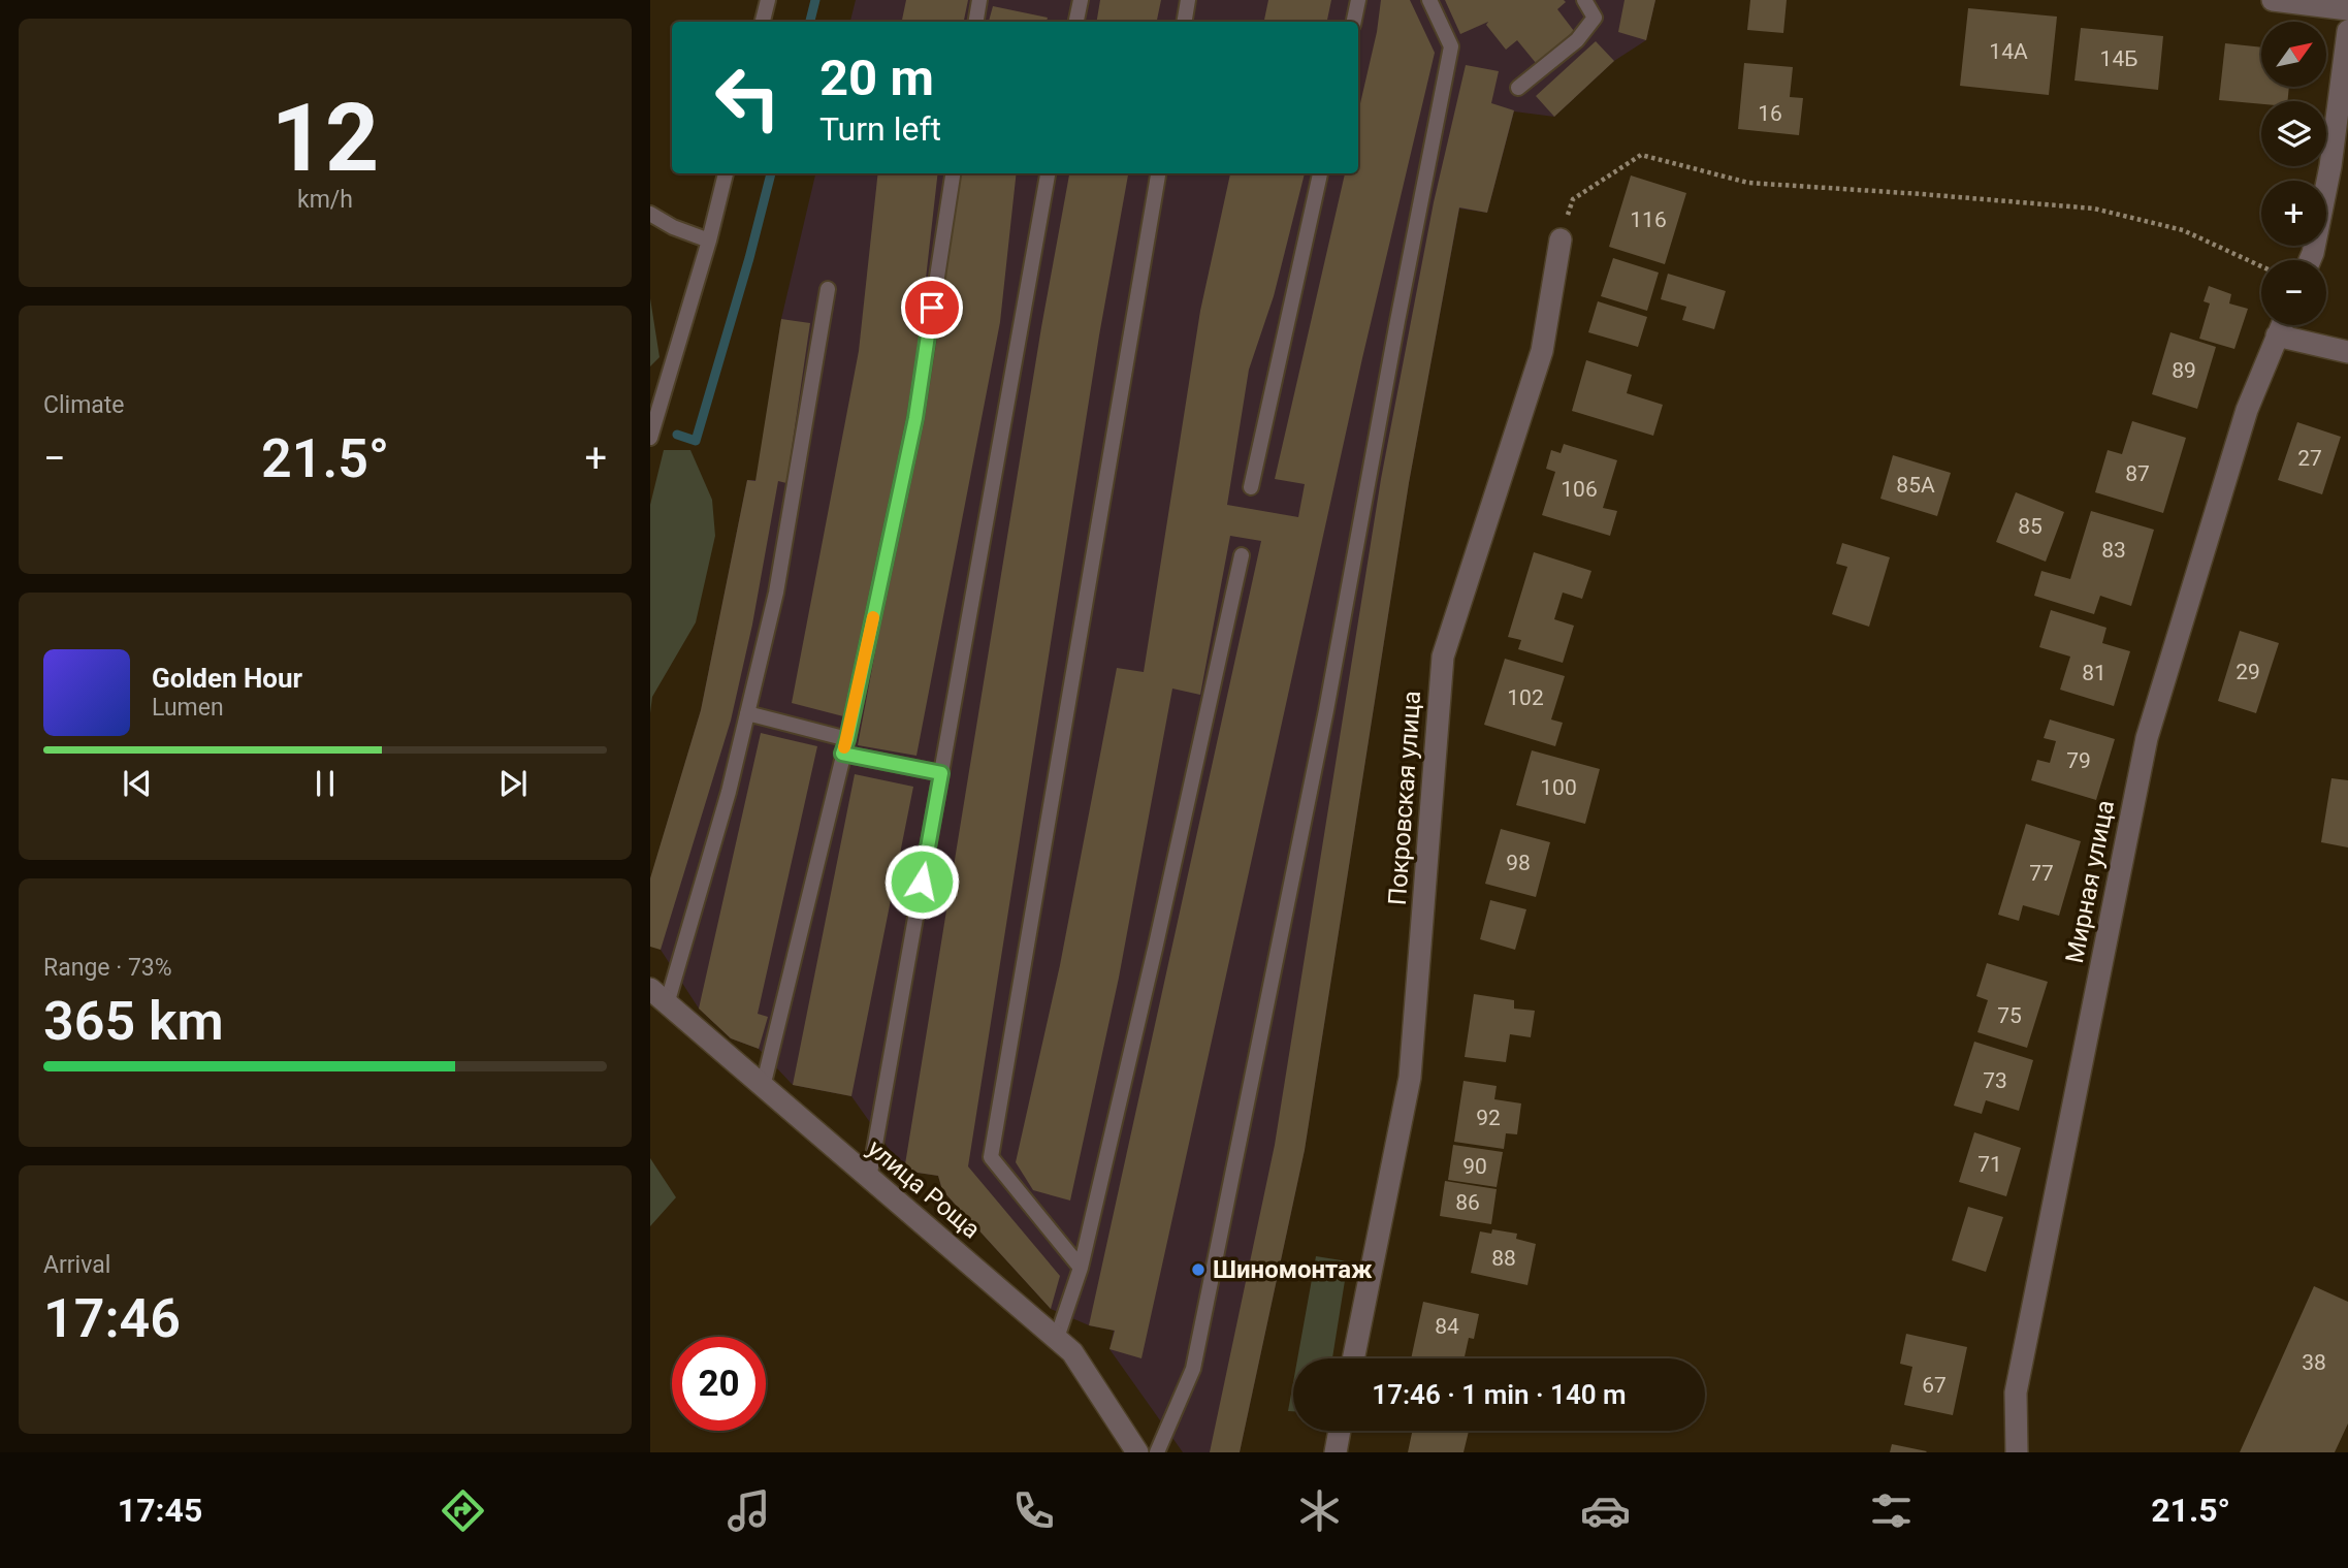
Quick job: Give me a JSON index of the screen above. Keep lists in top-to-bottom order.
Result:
{
  "streets": {
    "street": ["Покровская улица", "Мирная улица", "улица Роща"]
  },
  "places": ["Шиномонтаж"],
  "house_numbers": [
    "14А",
    "14Б",
    "16",
    "116",
    "89",
    "27",
    "87",
    "85А",
    "106",
    "85",
    "83",
    "29",
    "81",
    "102",
    "79",
    "100",
    "98",
    "77",
    "75",
    "73",
    "92",
    "71",
    "90",
    "86",
    "88",
    "84",
    "38",
    "67"
  ],
  "north": "top right",
  "page": {
    "tile": [
      ["12", "km/h"],
      "Climate",
      ["Range · 73%", "365 km"],
      ["Arrival", "17:46"]
    ],
    "map_buttons": ["+", "−"],
    "turn": ["20 m", "Turn left"],
    "heat": ["−", "21.5°", "+"],
    "song": ["Golden Hour", "Lumen"],
    "limit": "20",
    "trip": "17:46 · 1 min · 140 m",
    "tabs": ["17:45", "21.5°"]
  }
}
